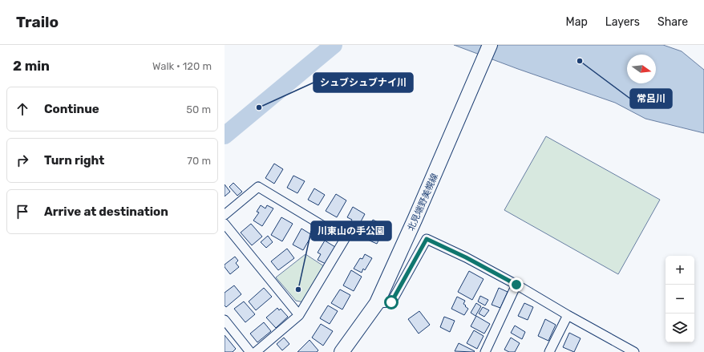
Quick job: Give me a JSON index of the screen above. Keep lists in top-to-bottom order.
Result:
{
  "streets": {
    "main road": ["北見端野美幌線"]
  },
  "places": ["常呂川", "シュブシュブナイ川", "川東山の手公園"],
  "north": "right",
  "page": {
    "header": "Trailo",
    "nav": ["Map", "Layers", "Share"],
    "heading": ["2 min", "Walk · 120 m"],
    "list": [
      ["Continue", "50 m"],
      ["Turn right", "70 m"],
      "Arrive at destination"
    ],
    "map_buttons": ["+", "−"]
  }
}
